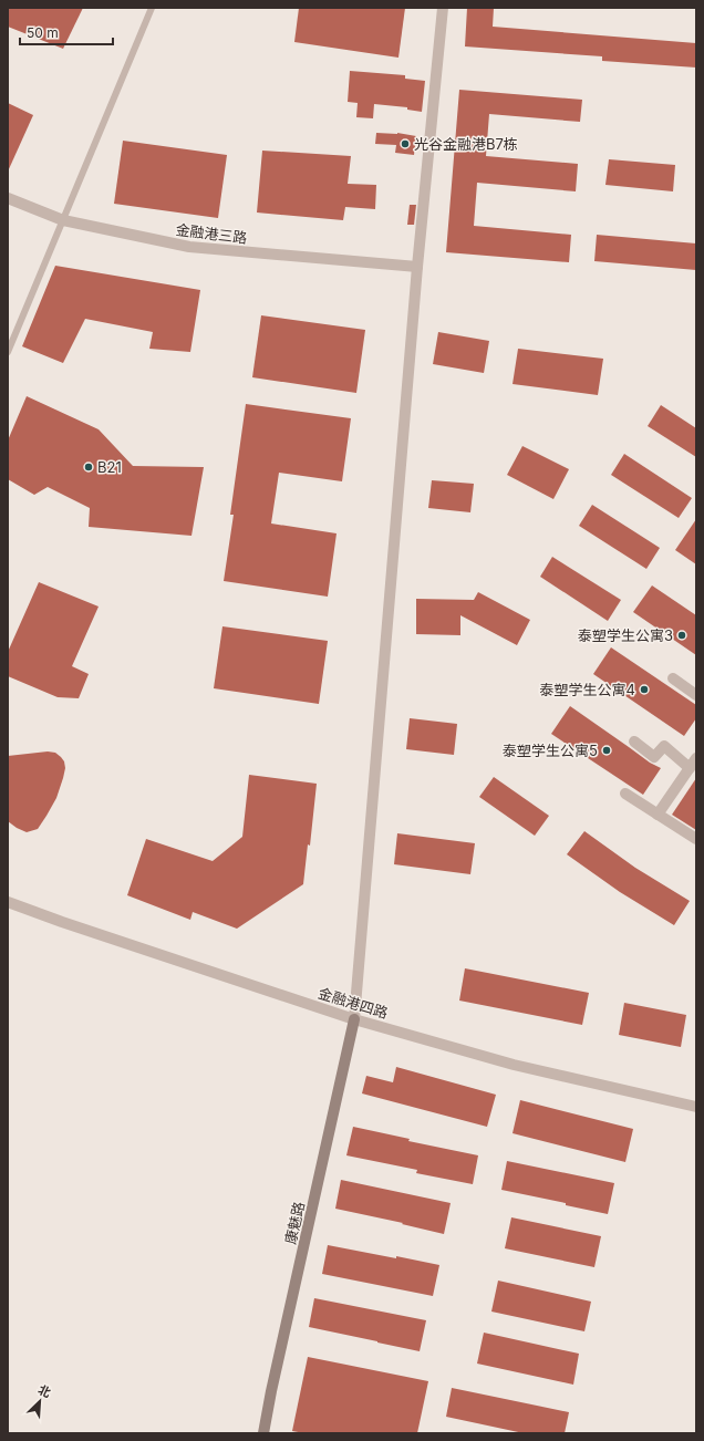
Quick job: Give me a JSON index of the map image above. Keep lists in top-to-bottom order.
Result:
{
  "streets": {
    "main road": ["康魅路"],
    "street": ["金融港三路", "金融港四路"]
  },
  "crossings": [
    ["金融港四路", "康魅路"]
  ],
  "places": [
    "光谷金融港B7栋",
    "B21",
    "泰塑学生公寓3",
    "泰塑学生公寓4",
    "泰塑学生公寓5"
  ],
  "scale_bar": "50 m",
  "north": "top right"
}
